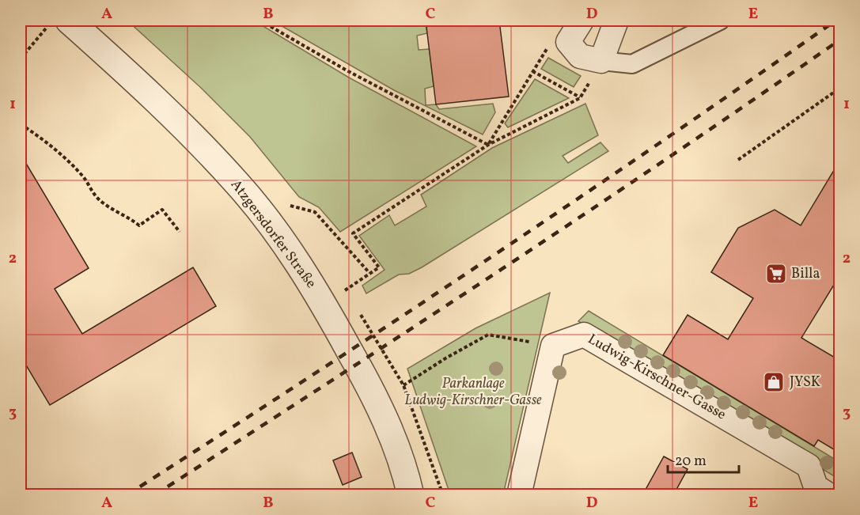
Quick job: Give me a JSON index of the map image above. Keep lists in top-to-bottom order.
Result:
{
  "streets": {
    "street": ["Atzgersdorfer Straße", "Ludwig-Kirschner-Gasse"]
  },
  "parks": ["Parkanlage Ludwig-Kirschner-Gasse"],
  "places": {
    "supermarket": ["Billa"],
    "shop": ["JYSK"]
  },
  "scale_bar": "20 m",
  "grid": {
    "columns": [
      "A",
      "B",
      "C",
      "D",
      "E"
    ],
    "rows": ["1", "2", "3"]
  }
}
